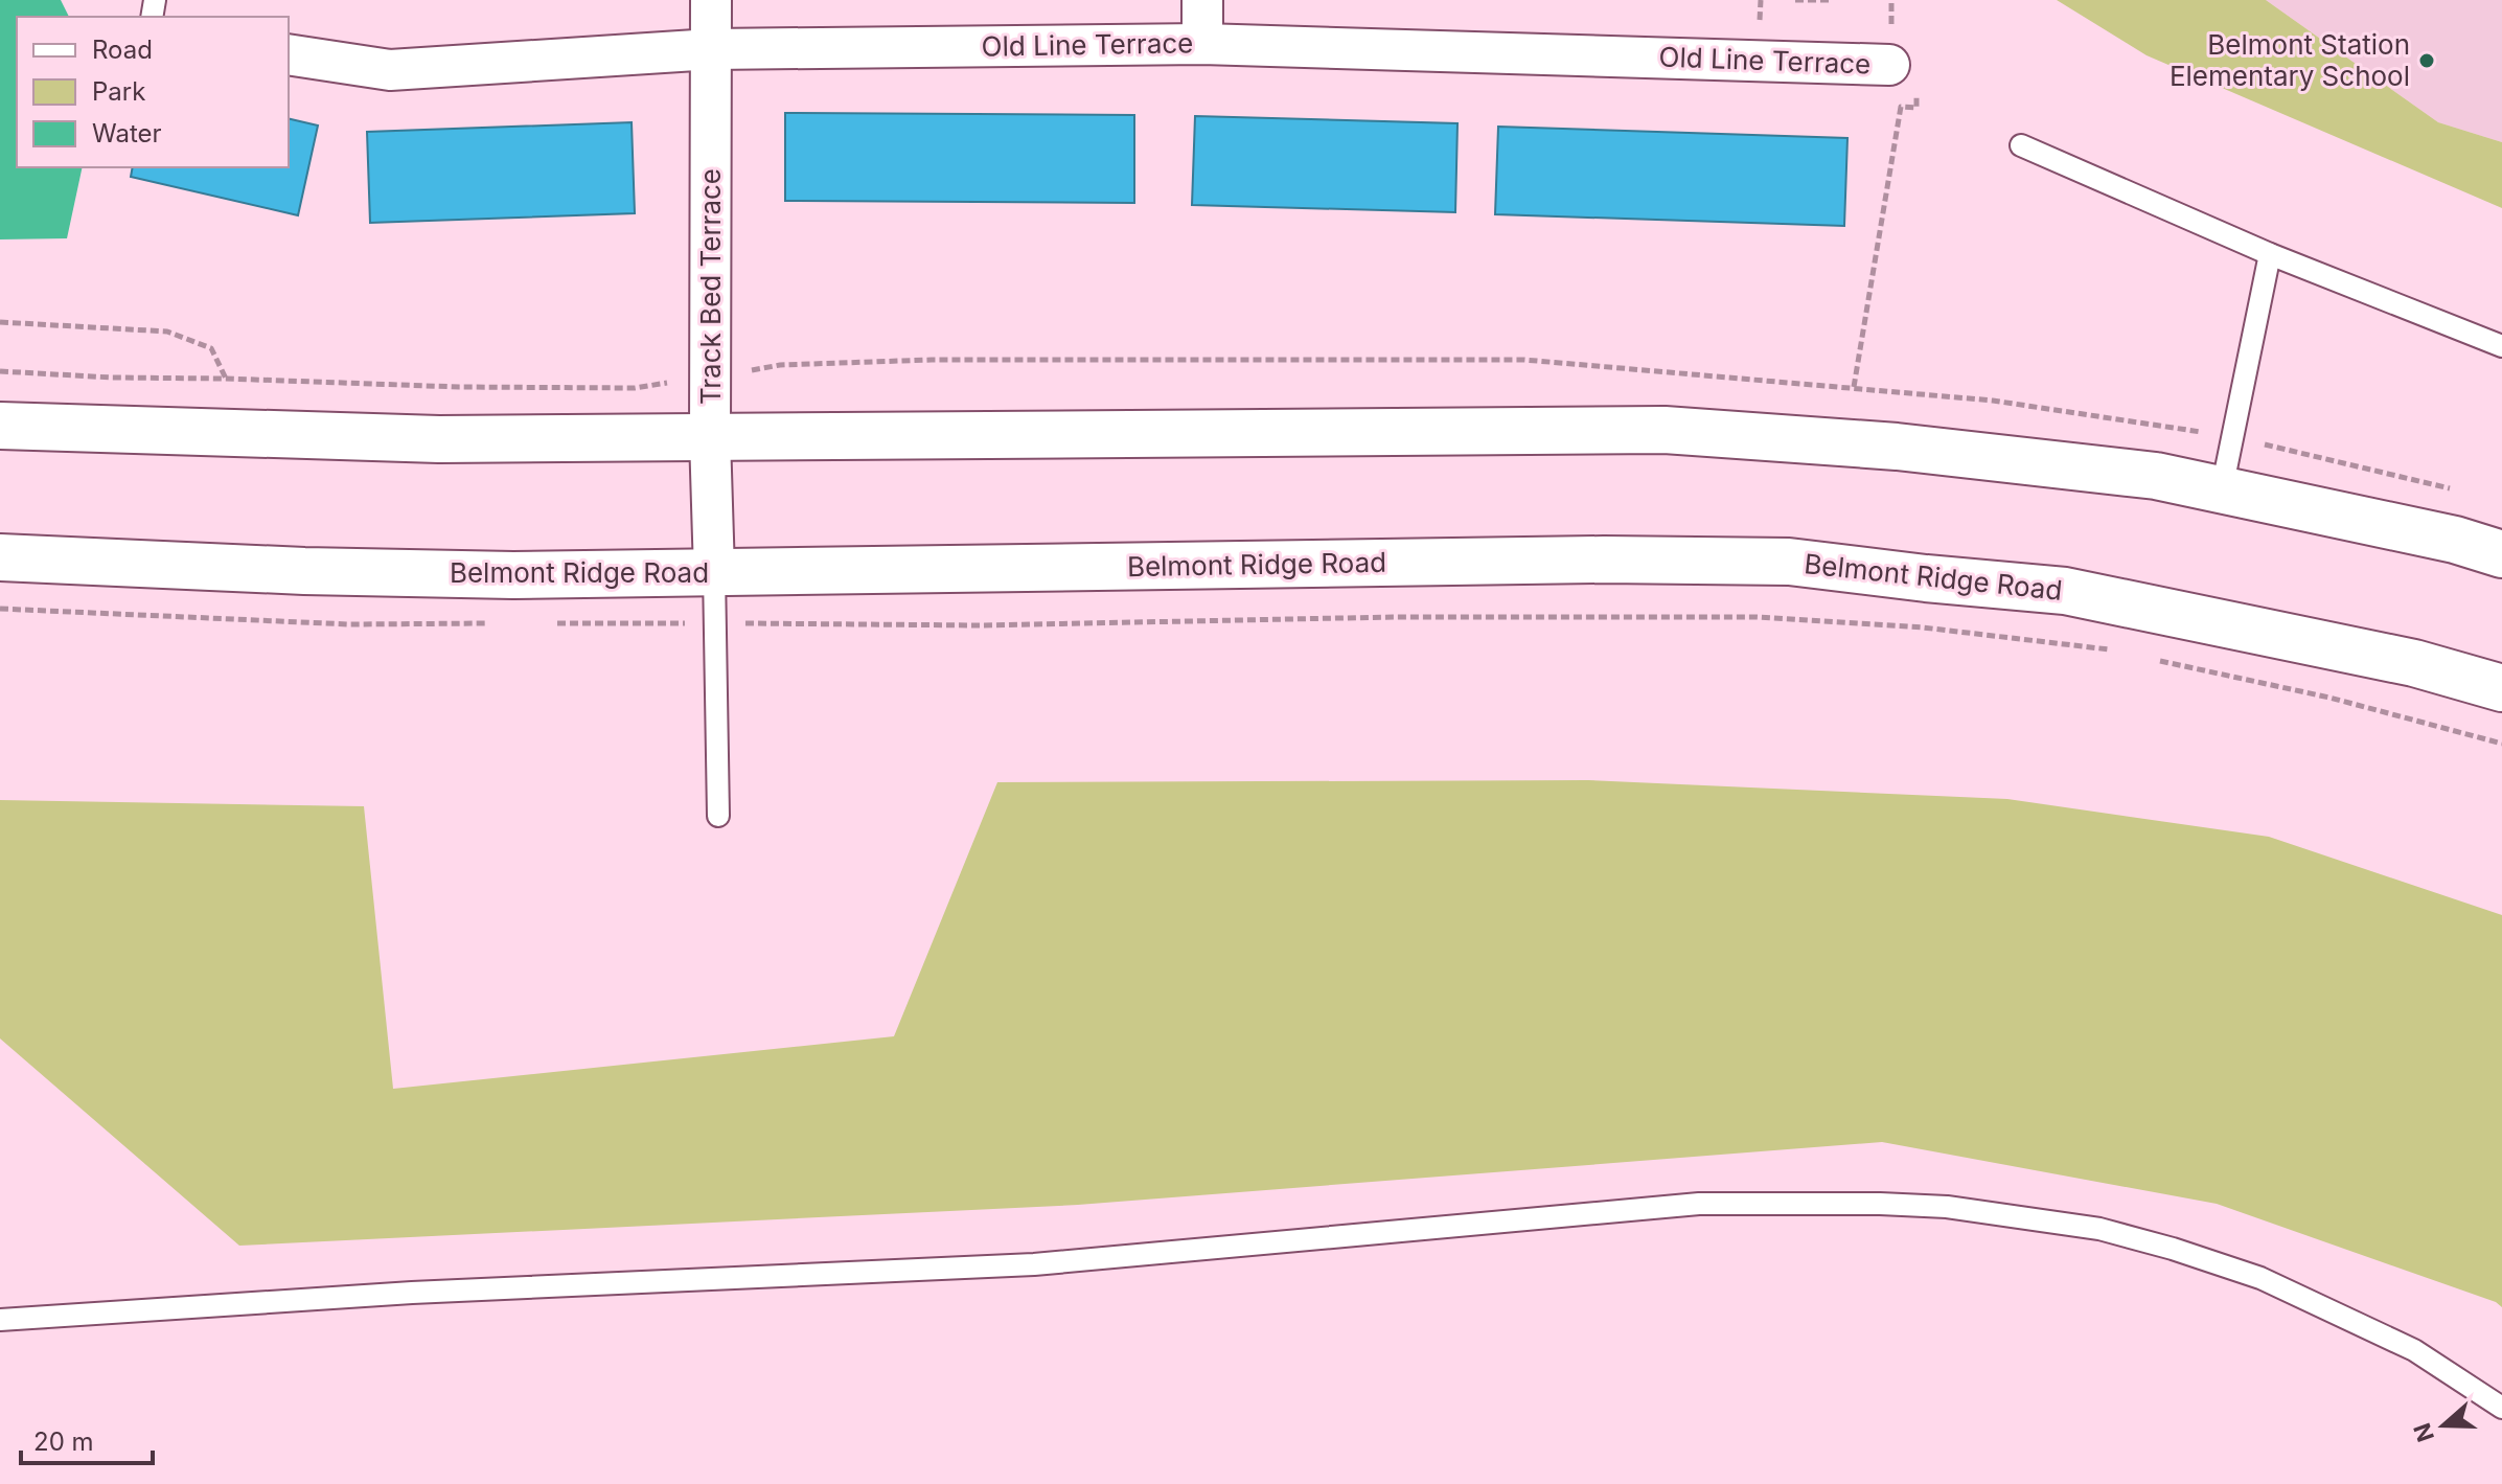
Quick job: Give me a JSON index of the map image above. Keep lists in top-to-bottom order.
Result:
{
  "streets": {
    "main road": ["Belmont Ridge Road"],
    "street": ["Old Line Terrace", "Track Bed Terrace"]
  },
  "crossings": [
    ["Old Line Terrace", "Track Bed Terrace"],
    ["Track Bed Terrace", "Belmont Ridge Road"]
  ],
  "places": ["Belmont Station Elementary School"],
  "legend": ["Road", "Park", "Water"],
  "scale_bar": "20 m",
  "north": "left"
}
